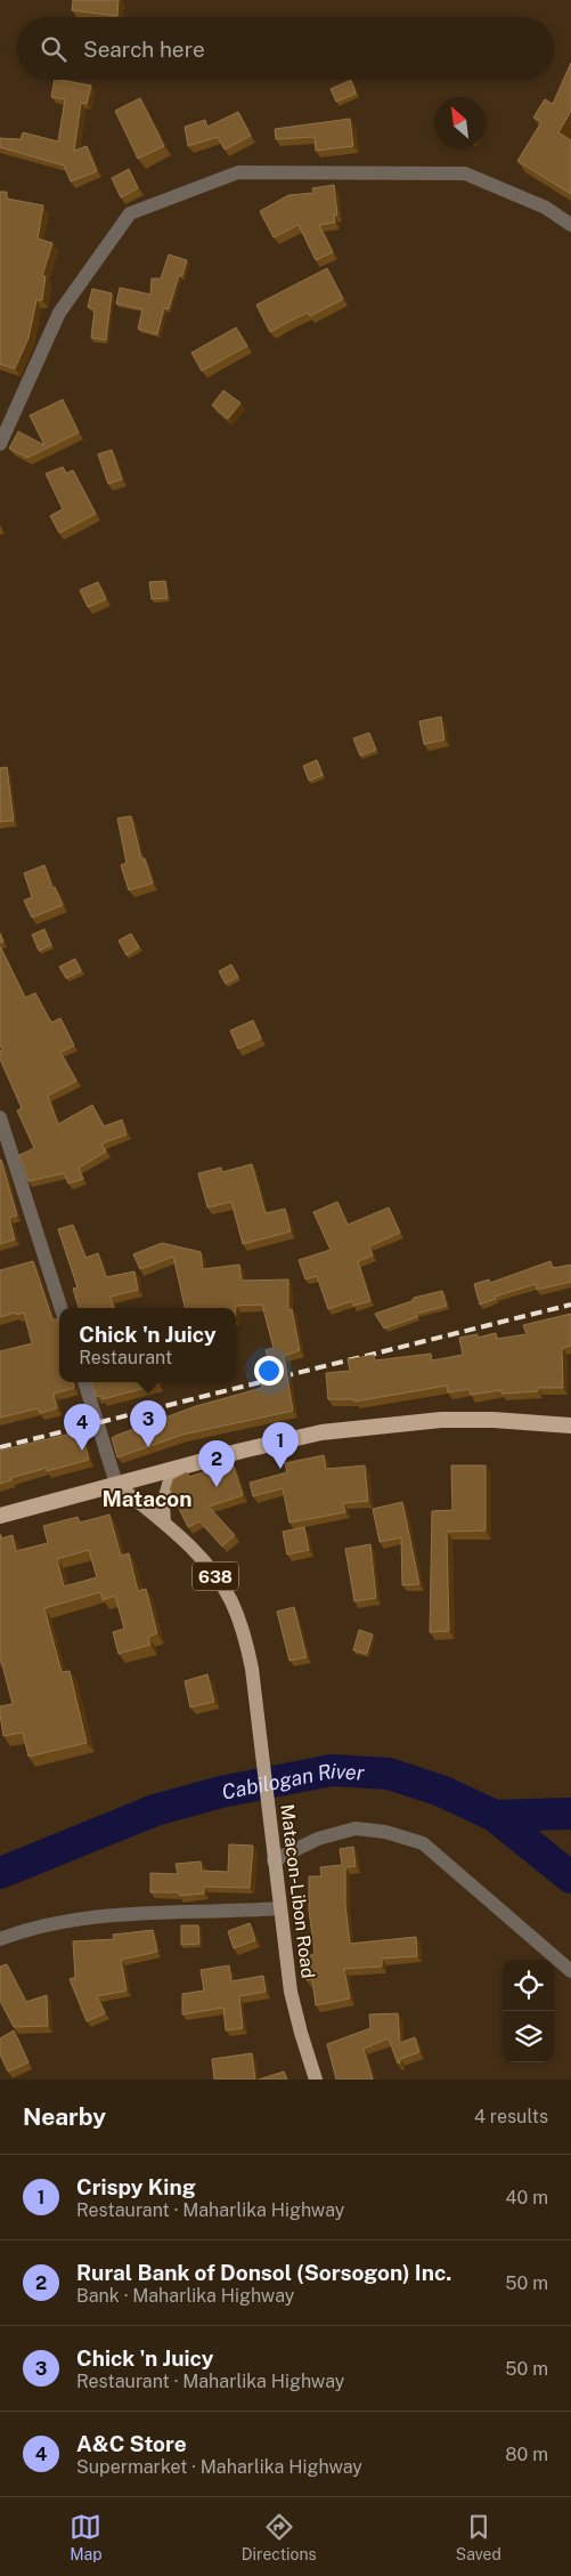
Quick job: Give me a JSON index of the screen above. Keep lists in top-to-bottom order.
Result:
{
  "streets": {
    "main road": ["638", "Matacon-Libon Road"]
  },
  "districts": ["Matacon"],
  "water": ["Cabilogan River"],
  "north": "top left",
  "page": {
    "search": "Search here",
    "popup": ["Chick 'n Juicy", "Restaurant"],
    "pins": [
      "3",
      "4",
      "1",
      "2"
    ],
    "heading": ["Nearby", "4 results"],
    "list": [
      {
        "mark": "1",
        "name": "Crispy King",
        "note": "Restaurant · Maharlika Highway",
        "value": "40 m"
      },
      {
        "mark": "2",
        "name": "Rural Bank of Donsol (Sorsogon) Inc.",
        "note": "Bank · Maharlika Highway",
        "value": "50 m"
      },
      {
        "mark": "3",
        "name": "Chick 'n Juicy",
        "note": "Restaurant · Maharlika Highway",
        "value": "50 m"
      },
      {
        "mark": "4",
        "name": "A&C Store",
        "note": "Supermarket · Maharlika Highway",
        "value": "80 m"
      }
    ],
    "nav": ["Map", "Directions", "Saved"]
  }
}
